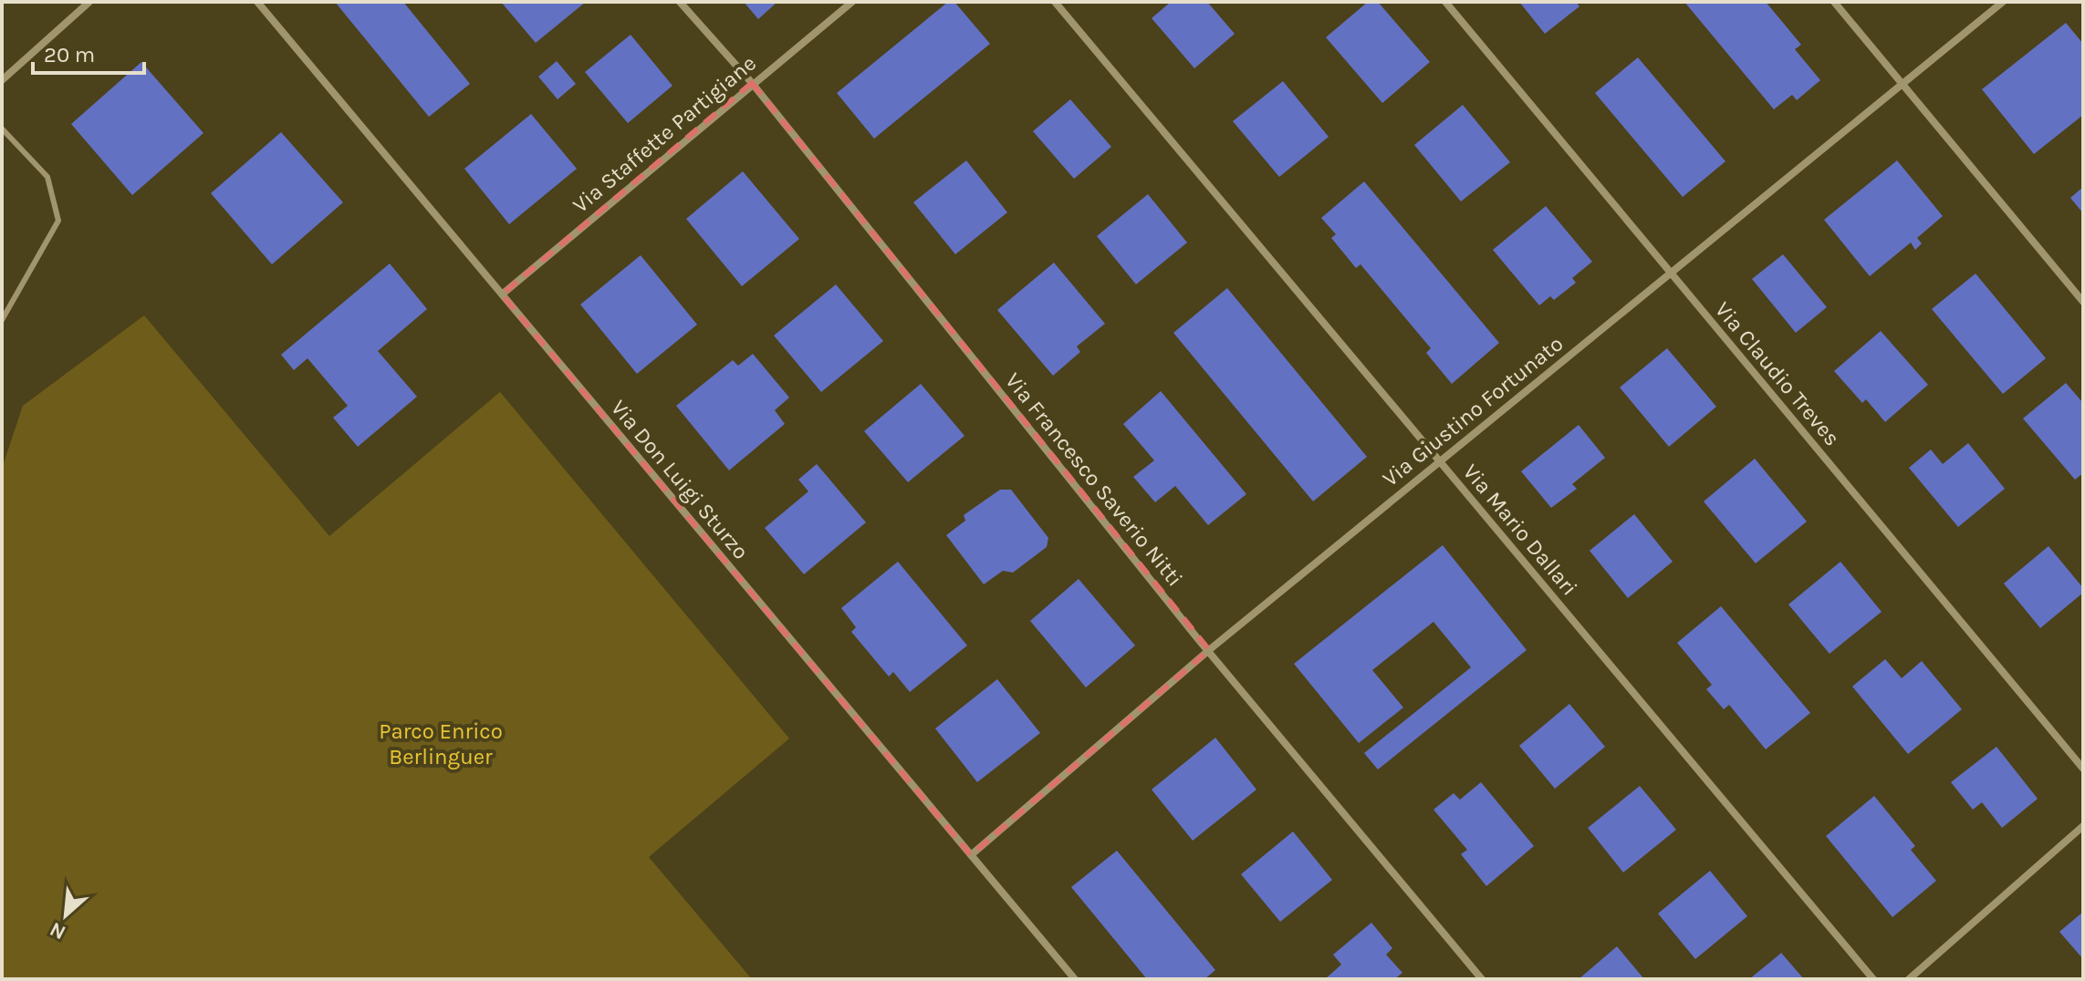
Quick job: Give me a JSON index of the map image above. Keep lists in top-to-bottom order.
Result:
{
  "streets": {
    "street": [
      "Via Staffette Partigiane",
      "Via Claudio Treves",
      "Via Giustino Fortunato",
      "Via Don Luigi Sturzo",
      "Via Francesco Saverio Nitti",
      "Via Mario Dallari"
    ]
  },
  "crossings": [
    ["Via Staffette Partigiane", "Via Don Luigi Sturzo"],
    ["Via Staffette Partigiane", "Via Francesco Saverio Nitti"],
    ["Via Claudio Treves", "Via Giustino Fortunato"],
    ["Via Giustino Fortunato", "Via Don Luigi Sturzo"],
    ["Via Giustino Fortunato", "Via Francesco Saverio Nitti"],
    ["Via Giustino Fortunato", "Via Mario Dallari"]
  ],
  "parks": ["Parco Enrico Berlinguer"],
  "scale_bar": "20 m",
  "north": "bottom left"
}
